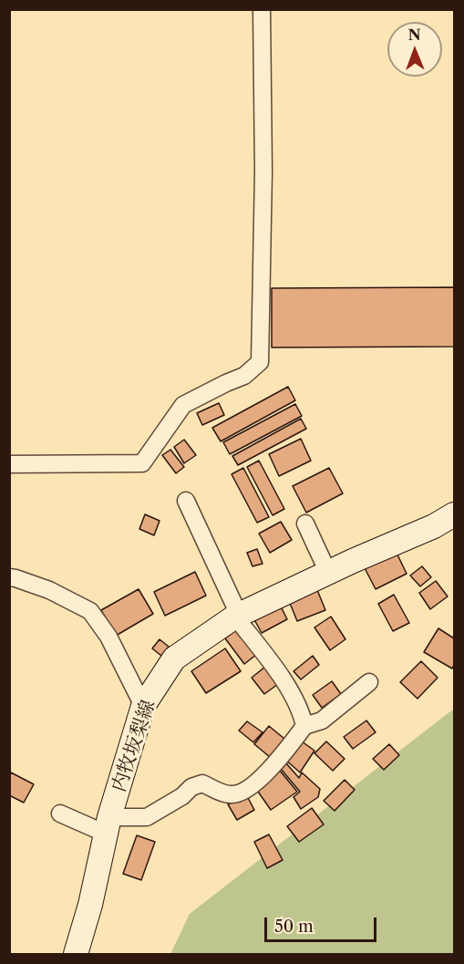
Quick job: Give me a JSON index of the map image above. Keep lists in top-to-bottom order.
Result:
{
  "streets": {
    "main road": ["内牧坂梨線"]
  },
  "scale_bar": "50 m",
  "north": "top"
}
